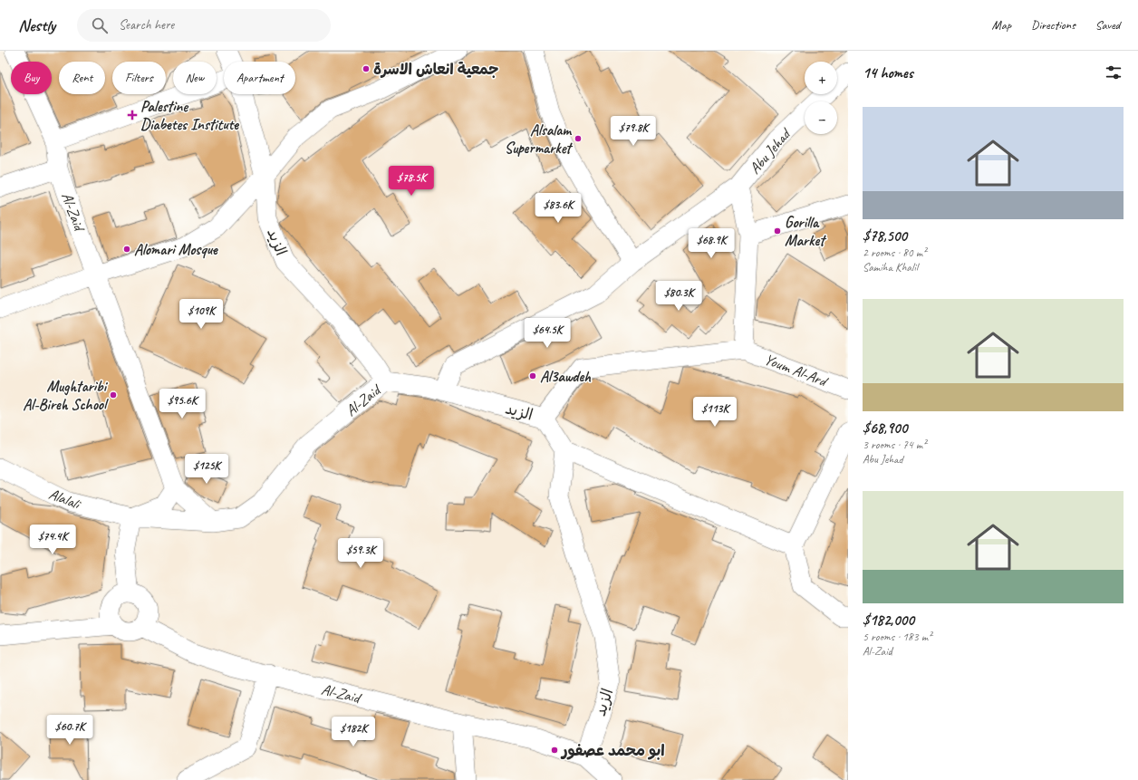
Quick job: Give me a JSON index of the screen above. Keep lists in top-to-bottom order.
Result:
{
  "streets": {
    "street": [
      "Abu Jehad",
      "Al-Zaid",
      "الزيد",
      "Youm Al-Ard",
      "Alalali"
    ]
  },
  "crossings": [
    ["Abu Jehad", "الزيد"],
    ["Al-Zaid", "الزيد"],
    ["Al-Zaid", "Alalali"]
  ],
  "places": {
    "other": [
      "جمعية انعاش الاسرة",
      "Alsalam Supermarket",
      "Gorilla Market",
      "Alomari Mosque",
      "Al3awdeh",
      "Mughtaribi Al-Bireh School",
      "ابو محمد عصفور"
    ],
    "health": ["Palestine Diabetes Institute"]
  },
  "page": {
    "header": "Nestly",
    "search": "Search here",
    "nav": ["Map", "Directions", "Saved"],
    "heading": "14 homes",
    "map_buttons": ["+", "−"],
    "chip": [
      "Buy",
      "Rent",
      "Filters",
      "New",
      "Apartment"
    ],
    "list": [
      {
        "name": "$78,500",
        "note": "2 rooms · 80 m² · Samiha Khalil"
      },
      {
        "name": "$68,900",
        "note": "3 rooms · 74 m² · Abu Jehad"
      },
      {
        "name": "$182,000",
        "note": "5 rooms · 183 m² · Al-Zaid"
      }
    ],
    "price": [
      "$79.8K",
      "$78.5K",
      "$83.6K",
      "$68.9K",
      "$80.3K",
      "$109K",
      "$64.5K",
      "$95.6K",
      "$113K",
      "$125K",
      "$74.4K",
      "$59.3K",
      "$60.7K",
      "$182K"
    ]
  }
}
